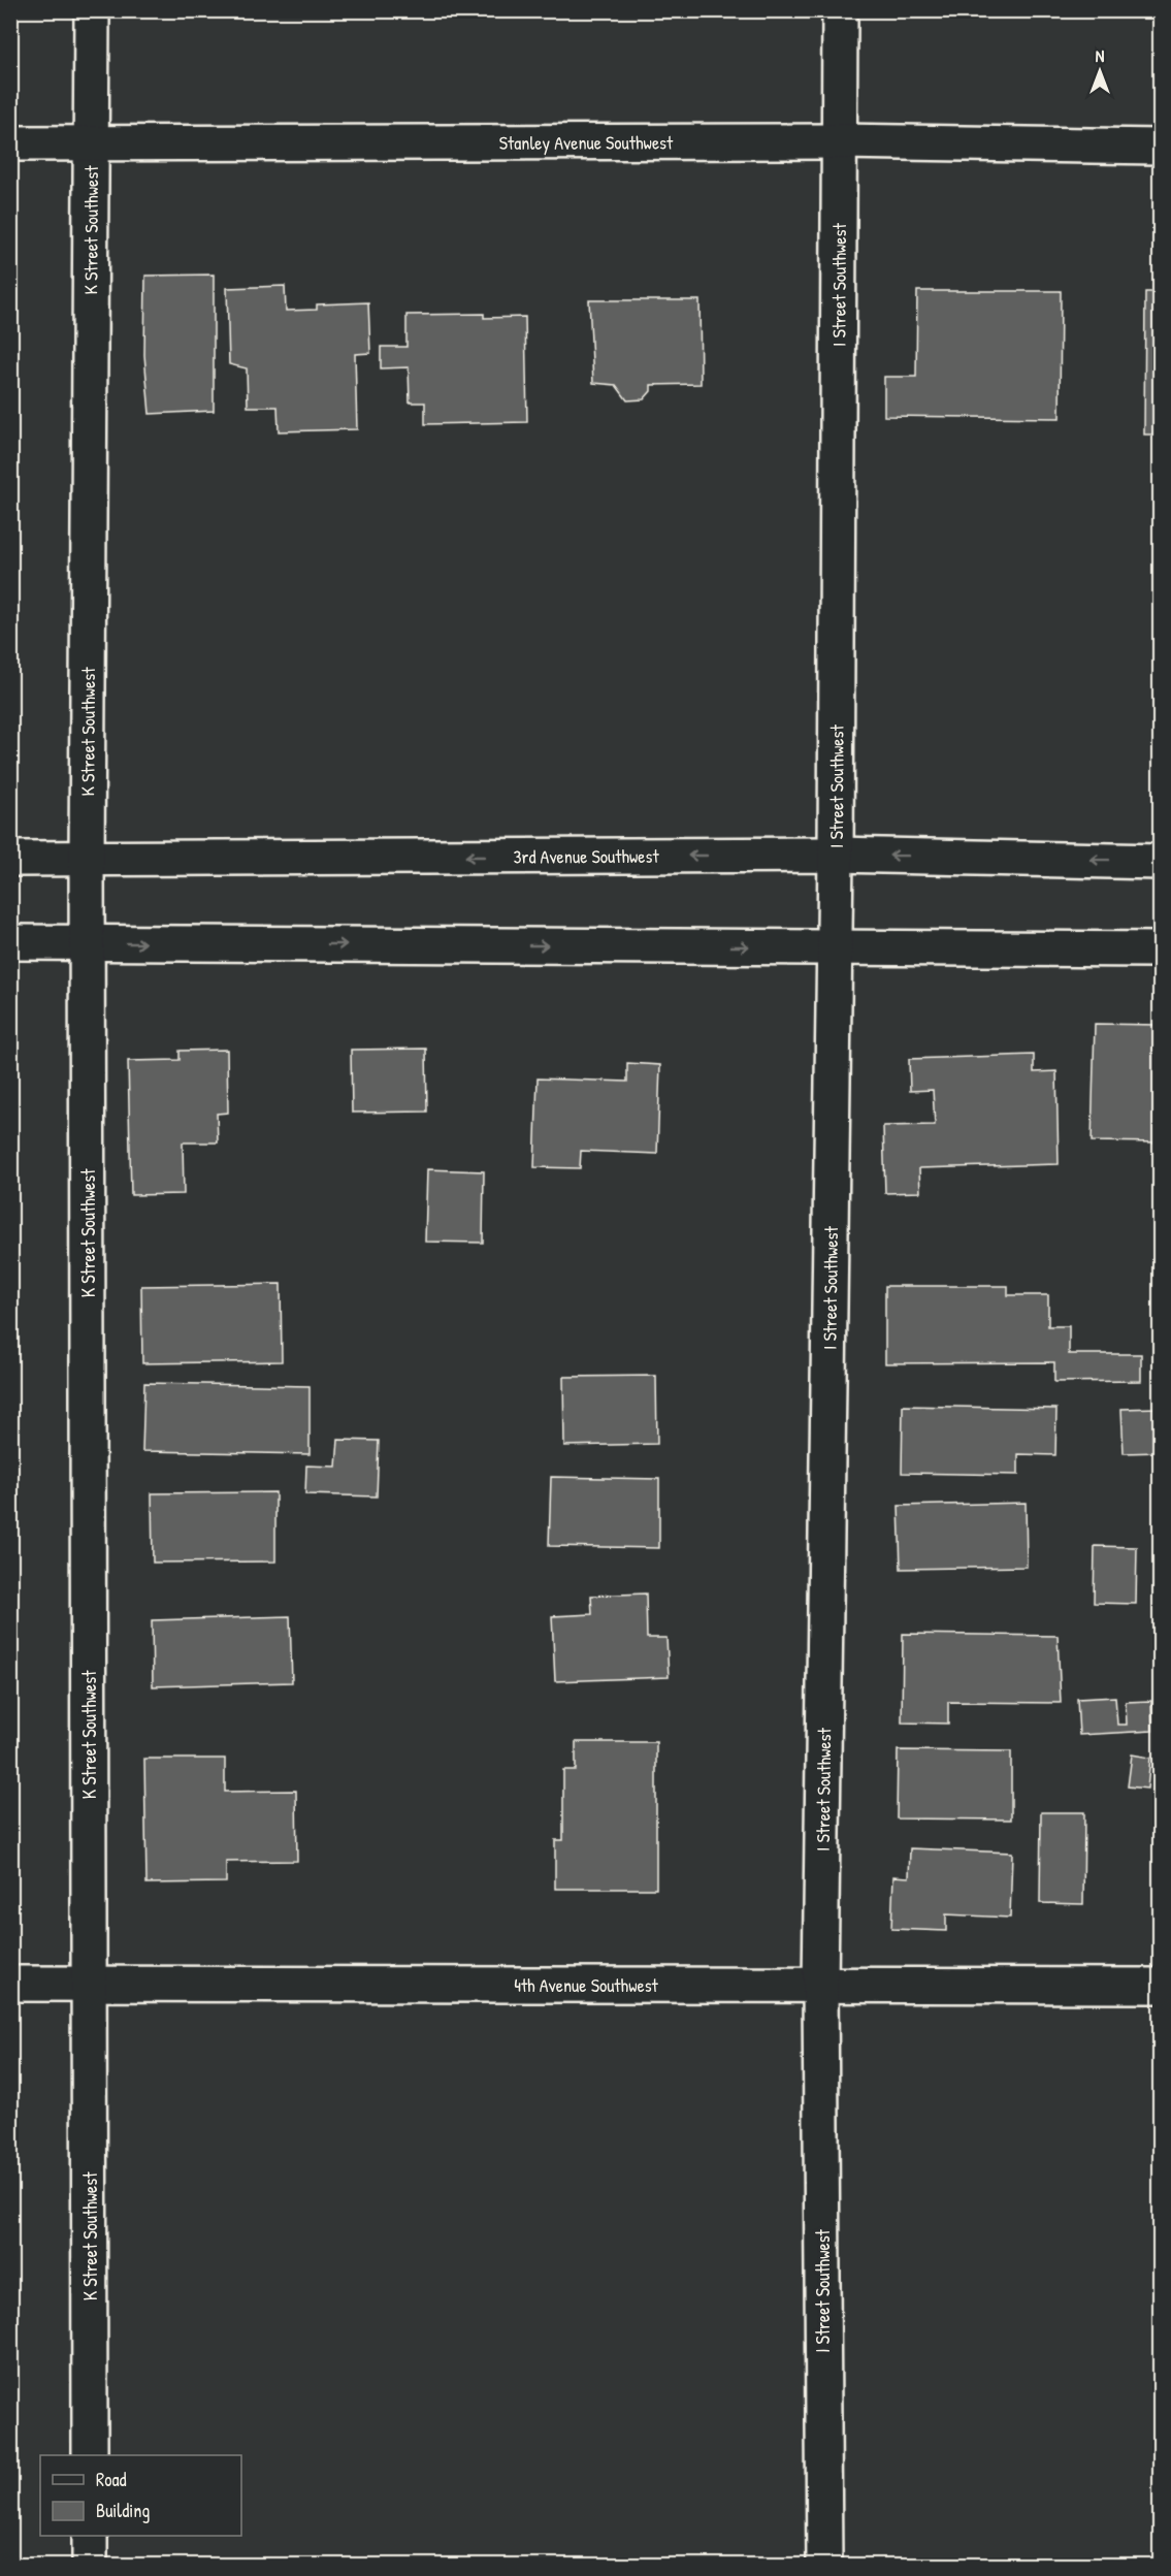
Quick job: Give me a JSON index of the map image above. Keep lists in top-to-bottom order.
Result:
{
  "streets": {
    "street": [
      "Stanley Avenue Southwest",
      "K Street Southwest",
      "I Street Southwest",
      "3rd Avenue Southwest",
      "4th Avenue Southwest"
    ]
  },
  "crossings": [
    ["Stanley Avenue Southwest", "K Street Southwest"],
    ["Stanley Avenue Southwest", "I Street Southwest"],
    ["K Street Southwest", "3rd Avenue Southwest"],
    ["K Street Southwest", "4th Avenue Southwest"],
    ["I Street Southwest", "3rd Avenue Southwest"],
    ["I Street Southwest", "4th Avenue Southwest"]
  ],
  "legend": ["Road", "Building"],
  "north": "top"
}
